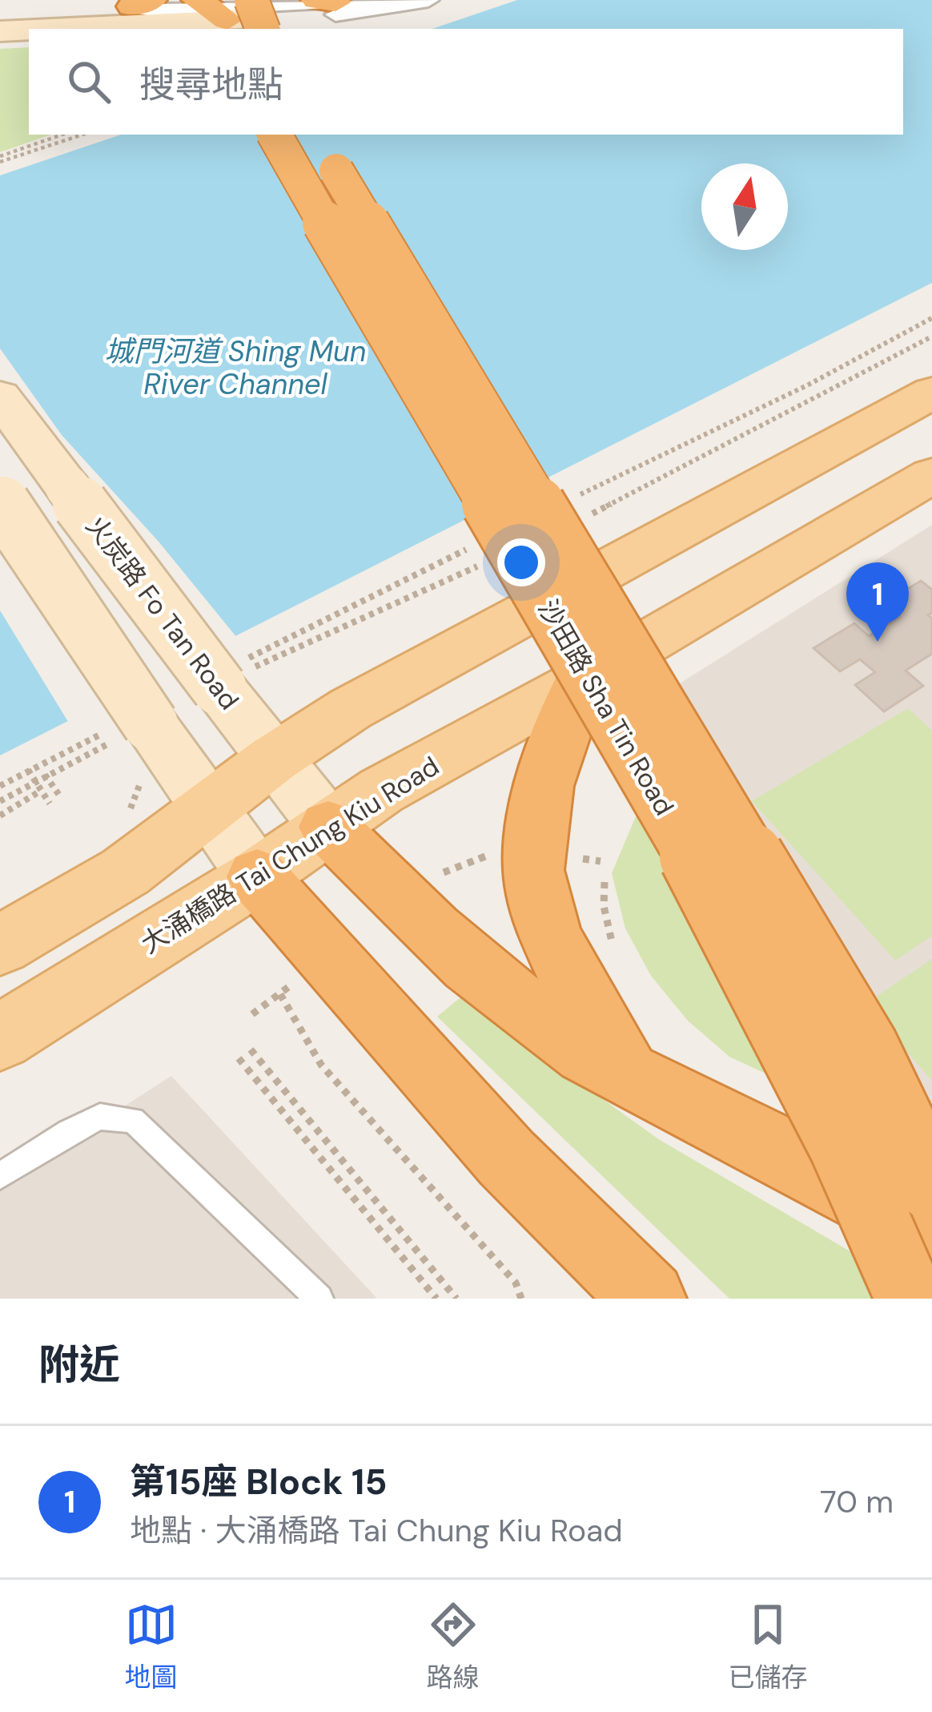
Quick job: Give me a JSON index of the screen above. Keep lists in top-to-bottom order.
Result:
{
  "streets": {
    "highway": ["沙田路 Sha Tin Road"],
    "main road": ["火炭路 Fo Tan Road", "大涌橋路 Tai Chung Kiu Road"]
  },
  "crossings": [
    ["火炭路 Fo Tan Road", "大涌橋路 Tai Chung Kiu Road"]
  ],
  "water": ["城門河道 Shing Mun River Channel"],
  "north": "top",
  "page": {
    "search": "搜尋地點",
    "pins": "1",
    "heading": "附近",
    "list": [
      {
        "mark": "1",
        "name": "第15座 Block 15",
        "note": "地點 · 大涌橋路 Tai Chung Kiu Road",
        "value": "70 m"
      }
    ],
    "nav": ["地圖", "路線", "已儲存"]
  }
}
